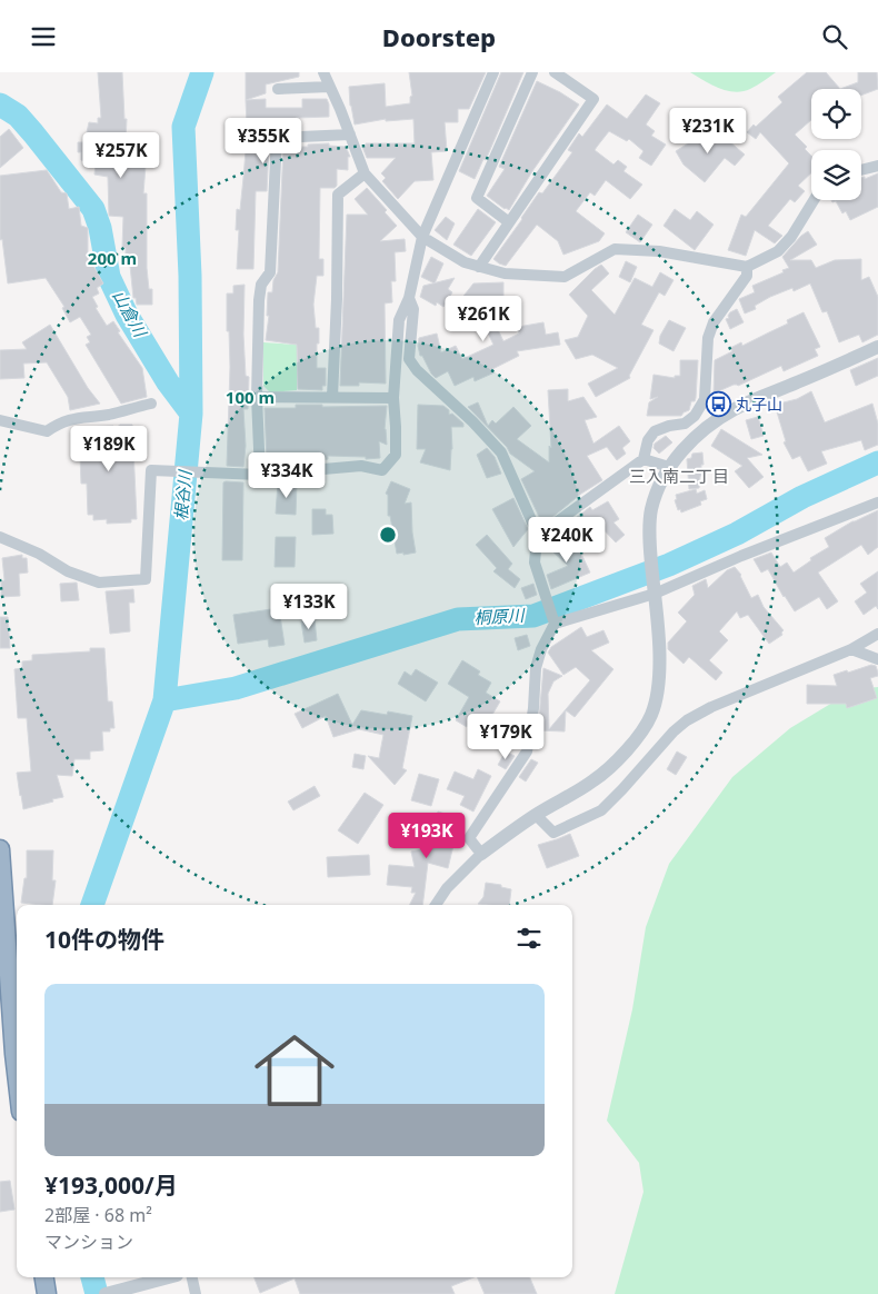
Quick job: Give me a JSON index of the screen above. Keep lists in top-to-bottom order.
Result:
{
  "districts": ["三入南二丁目"],
  "water": ["山倉川", "根谷川", "桐原川"],
  "places": {
    "bus stop": ["丸子山"]
  },
  "page": {
    "header": "Doorstep",
    "price": [
      "¥231K",
      "¥355K",
      "¥257K",
      "¥261K",
      "¥189K",
      "¥334K",
      "¥240K",
      "¥133K",
      "¥179K",
      "¥193K"
    ],
    "heading": "10件の物件",
    "list": [
      {
        "name": "¥193,000/月",
        "note": "2部屋 · 68 m² · マンション"
      }
    ]
  },
  "rings": ["200 m", "100 m"]
}
